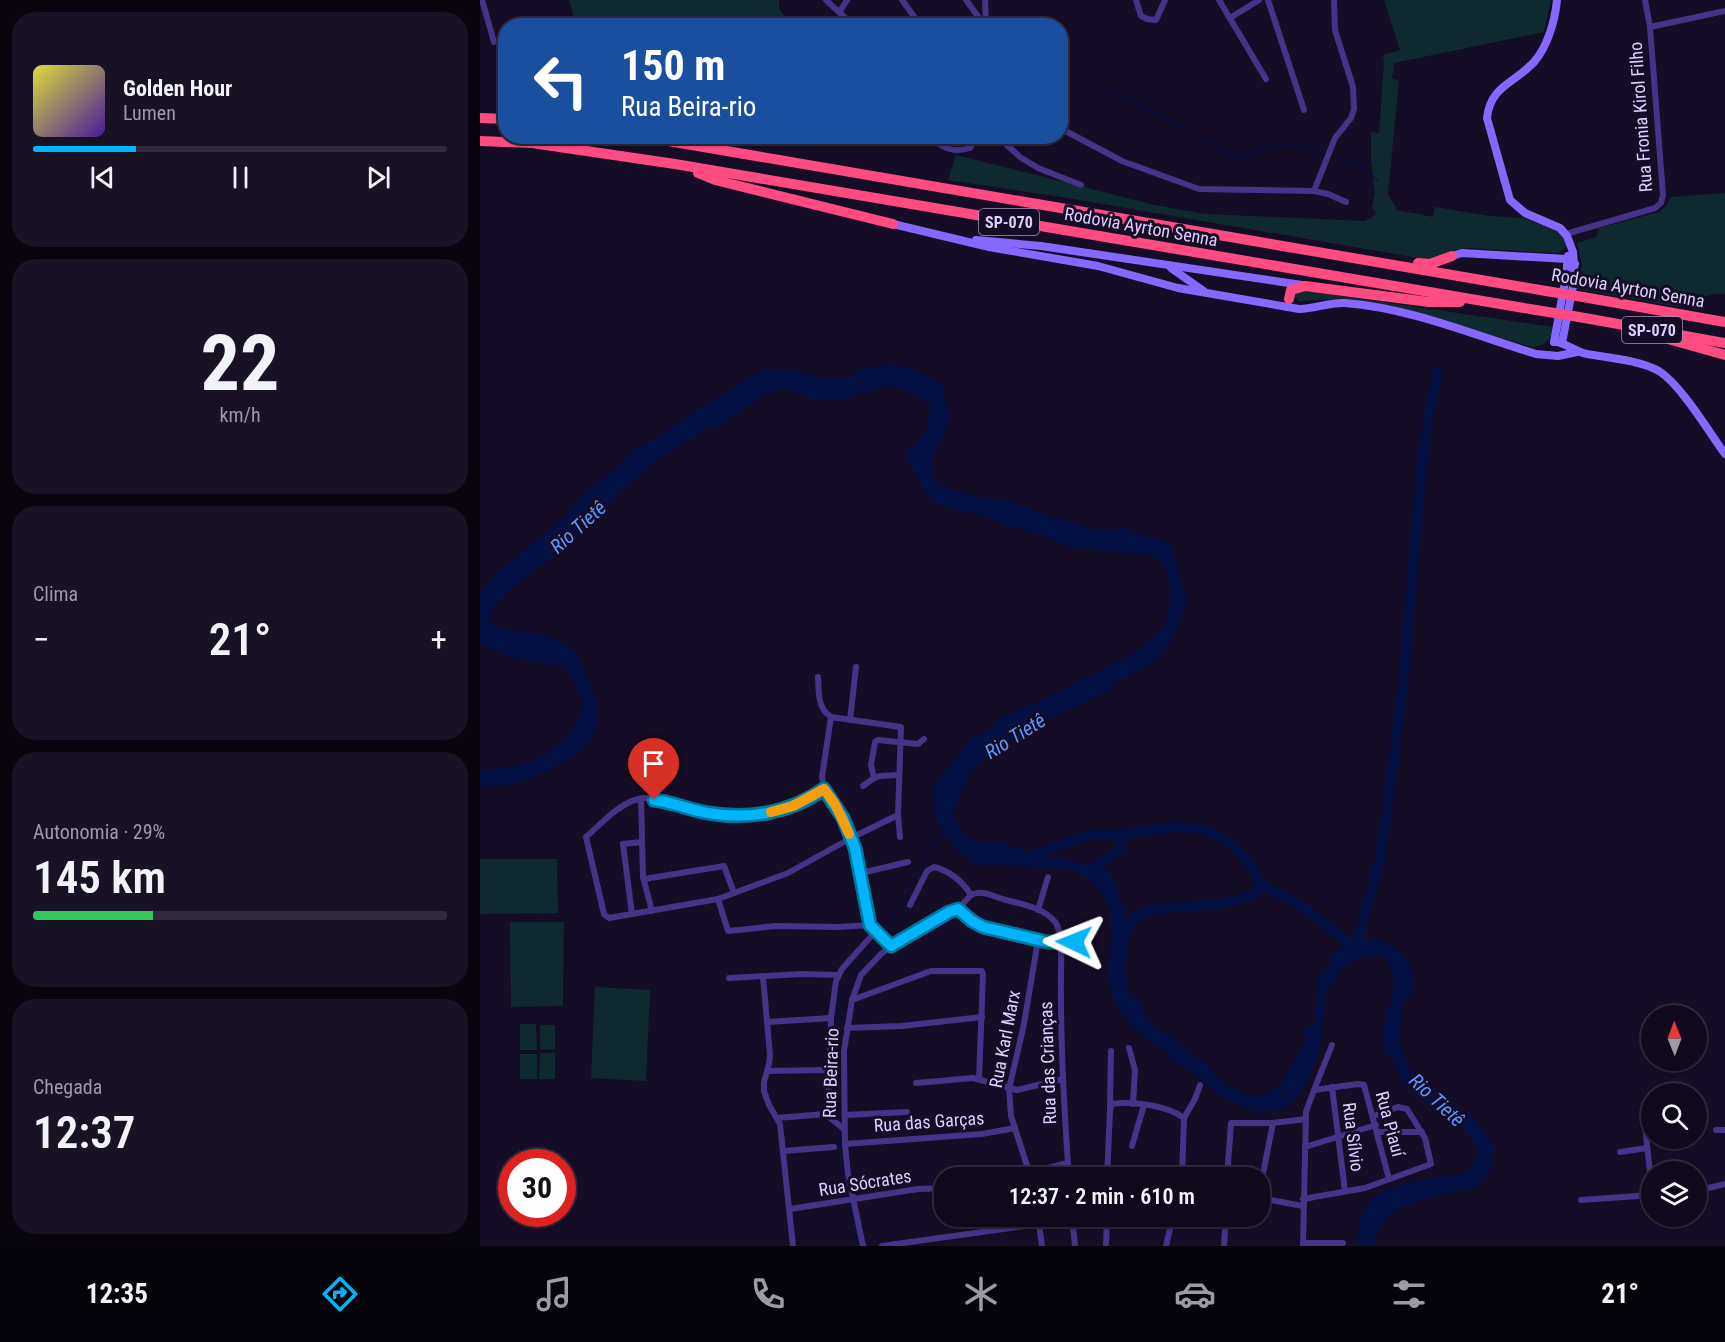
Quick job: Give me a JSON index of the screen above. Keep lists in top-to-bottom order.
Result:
{
  "streets": {
    "highway": ["SP-070", "Rodovia Ayrton Senna"],
    "street": [
      "Rua Fronia Kirol Filho",
      "Rua Karl Marx",
      "Rua das Crianças",
      "Rua Beira-rio",
      "Rua das Garças",
      "Rua Piauí",
      "Rua Sílvio",
      "Rua Sócrates"
    ]
  },
  "crossings": [
    ["Rua Karl Marx", "Rua das Garças"],
    ["Rua Beira-rio", "Rua das Garças"],
    ["Rua Beira-rio", "Rua Sócrates"],
    ["Rua Piauí", "Rua Sílvio"]
  ],
  "water": ["Rio Tietê"],
  "north": "top",
  "page": {
    "turn": ["150 m", "Rua Beira-rio"],
    "song": ["Golden Hour", "Lumen"],
    "tile": [
      ["22", "km/h"],
      "Clima",
      ["Autonomia · 29%", "145 km"],
      ["Chegada", "12:37"]
    ],
    "heat": ["−", "21°", "+"],
    "limit": "30",
    "trip": "12:37 · 2 min · 610 m",
    "tabs": ["12:35", "21°"]
  }
}
